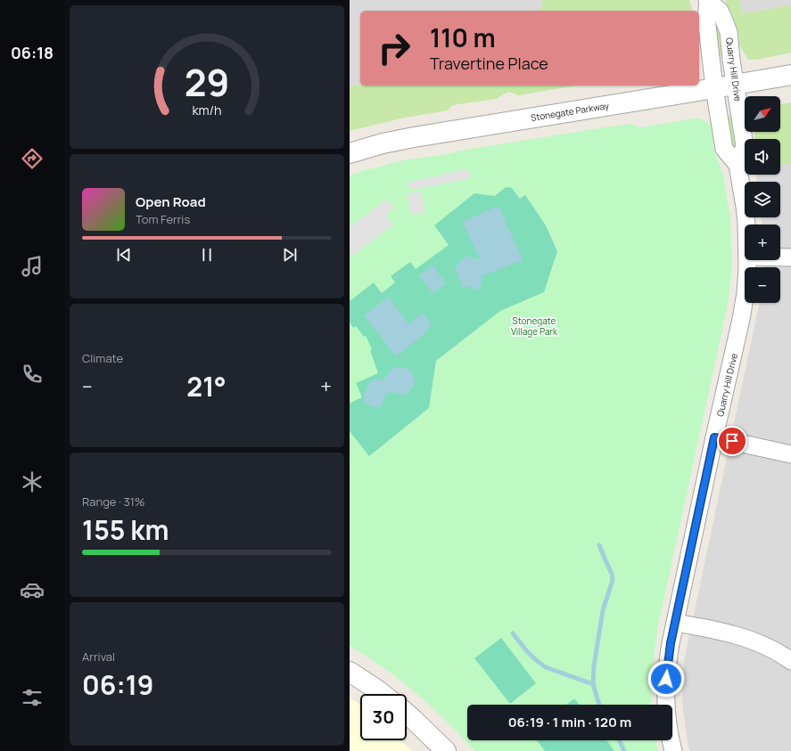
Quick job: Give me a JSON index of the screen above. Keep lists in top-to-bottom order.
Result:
{
  "streets": {
    "street": ["Quarry Hill Drive", "Stonegate Parkway"]
  },
  "crossings": [
    ["Quarry Hill Drive", "Stonegate Parkway"]
  ],
  "parks": ["Stonegate Village Park"],
  "north": "top right",
  "page": {
    "tabs": "06:18",
    "turn": ["110 m", "Travertine Place"],
    "map_buttons": ["+", "−"],
    "song": ["Open Road", "Tom Ferris"],
    "tile": [
      "Climate",
      ["Range · 31%", "155 km"],
      ["Arrival", "06:19"]
    ],
    "heat": ["−", "21°", "+"],
    "limit": "30",
    "trip": "06:19 · 1 min · 120 m",
    "gauge": ["29", "km/h"]
  }
}
